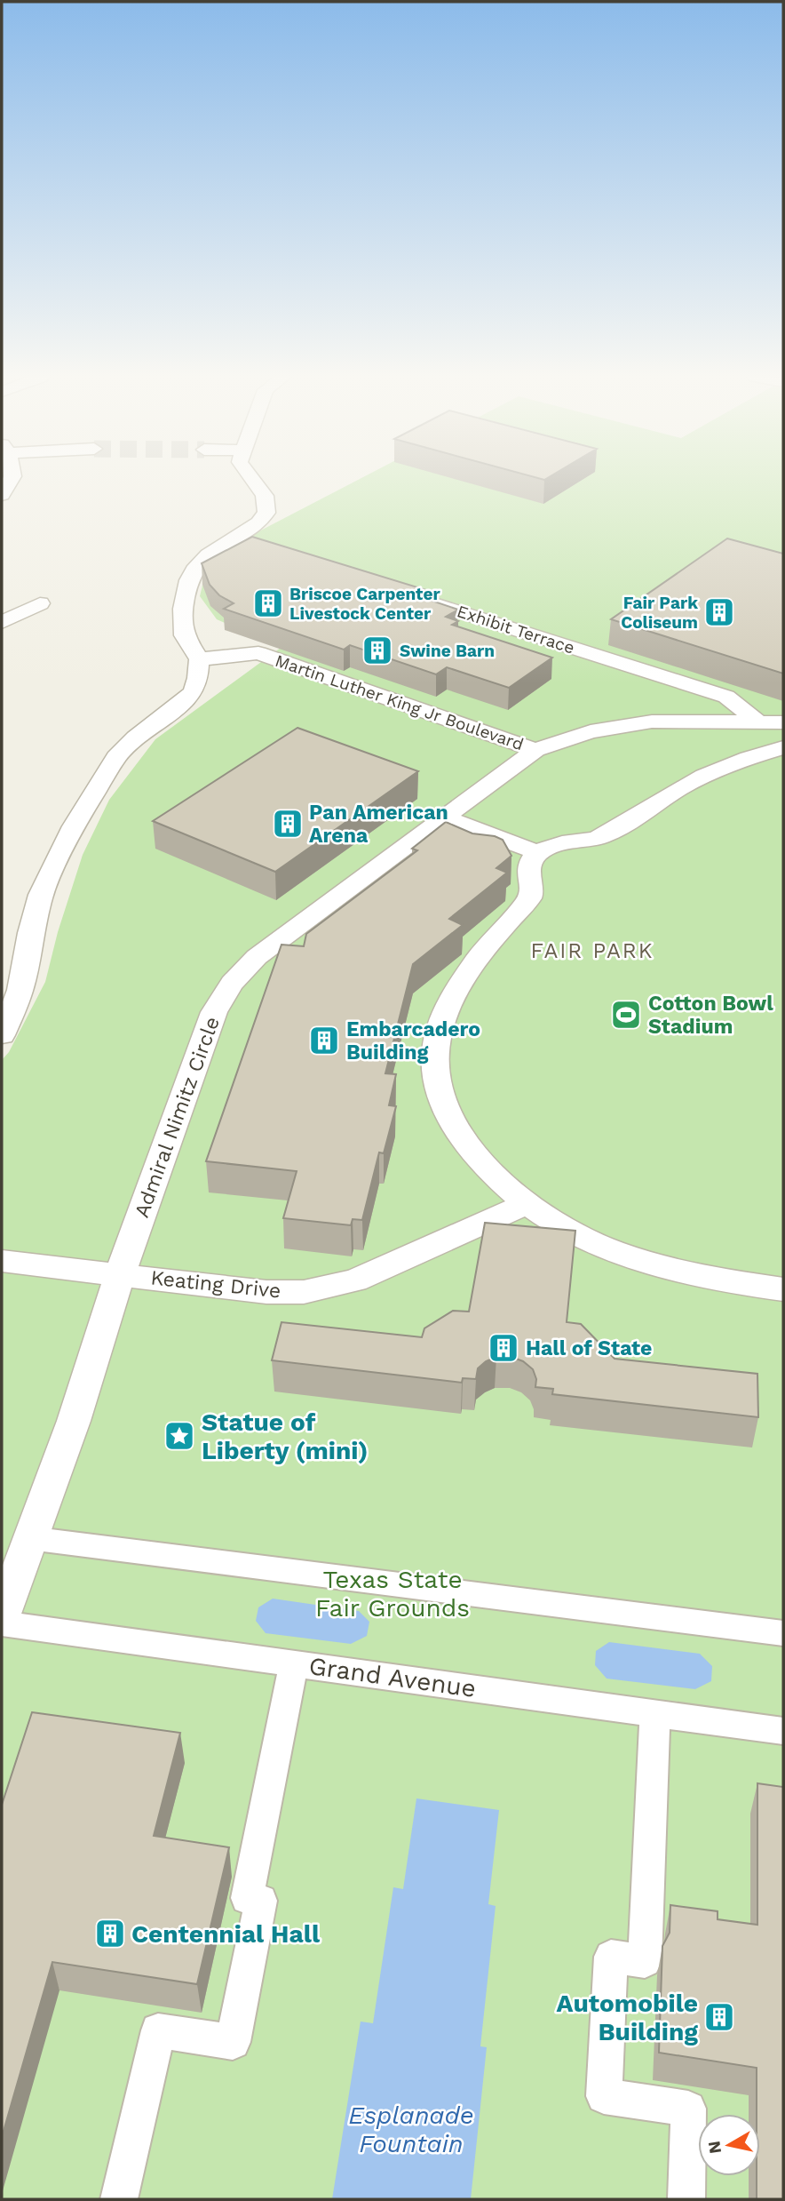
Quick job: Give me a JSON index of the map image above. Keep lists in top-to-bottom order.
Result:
{
  "streets": {
    "street": [
      "Exhibit Terrace",
      "Martin Luther King Jr Boulevard",
      "Admiral Nimitz Circle",
      "Keating Drive",
      "Grand Avenue"
    ]
  },
  "crossings": [
    ["Exhibit Terrace", "Martin Luther King Jr Boulevard"],
    ["Martin Luther King Jr Boulevard", "Admiral Nimitz Circle"],
    ["Admiral Nimitz Circle", "Keating Drive"]
  ],
  "districts": ["FAIR PARK"],
  "water": ["Esplanade Fountain"],
  "parks": ["Texas State Fair Grounds"],
  "places": {
    "building": [
      "Briscoe Carpenter Livestock Center",
      "Fair Park Coliseum",
      "Swine Barn",
      "Pan American Arena",
      "Embarcadero Building",
      "Hall of State",
      "Centennial Hall",
      "Automobile Building"
    ],
    "sports": ["Cotton Bowl Stadium"],
    "place": ["Statue of Liberty (mini)"]
  },
  "north": "left"
}
